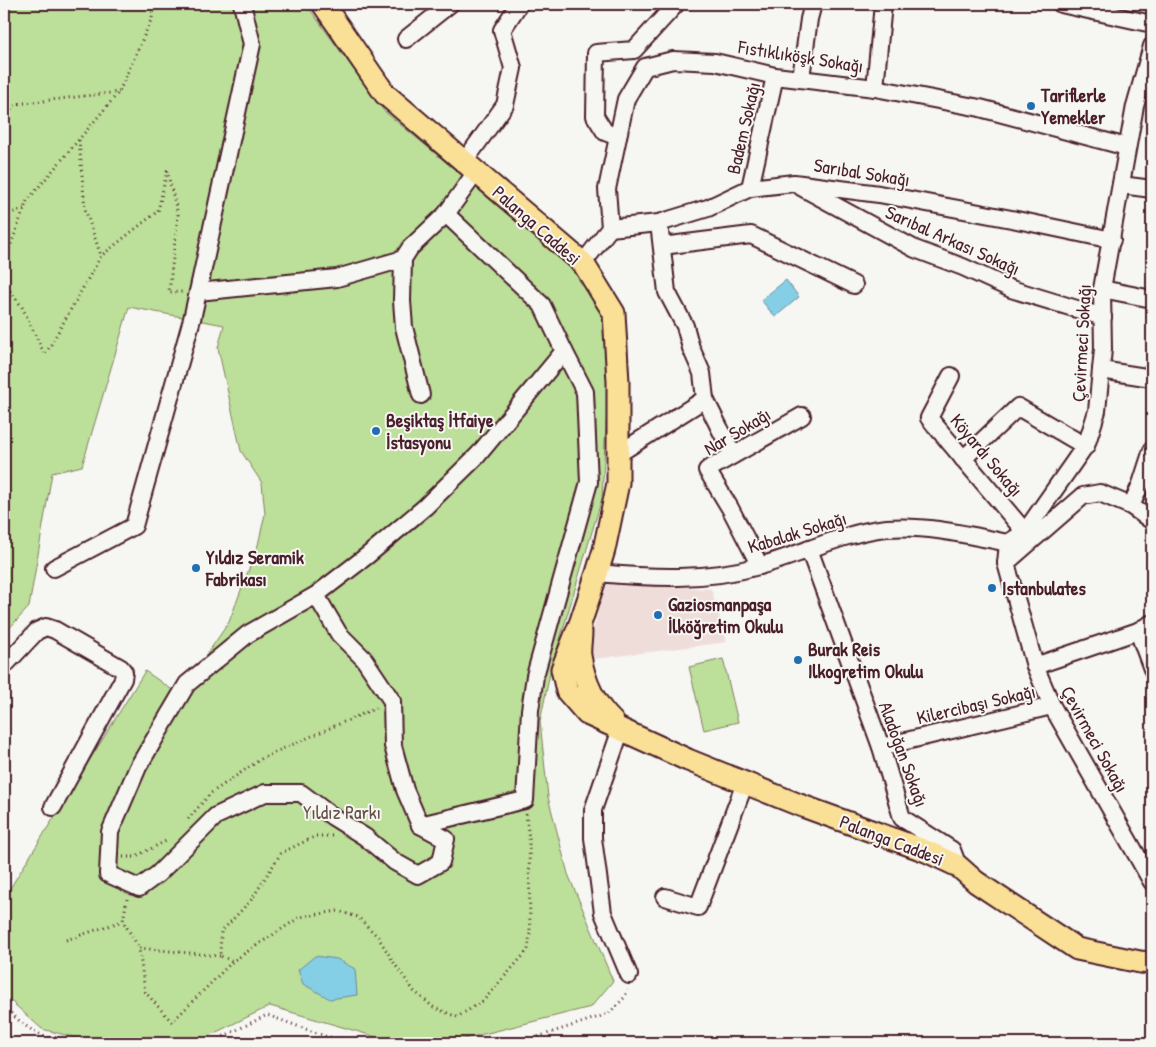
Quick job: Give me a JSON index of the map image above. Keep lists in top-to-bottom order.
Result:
{
  "streets": {
    "main road": ["Palanga Caddesi"],
    "street": [
      "Fıstıklıköşk Sokağı",
      "Badem Sokağı",
      "Sarıbal Sokağı",
      "Sarıbal Arkası Sokağı",
      "Çevirmeci Sokağı",
      "Nar Sokağı",
      "Köyardı Sokağı",
      "Kabalak Sokağı",
      "Kilercibaşı Sokağı",
      "Aladoğan Sokağı"
    ]
  },
  "crossings": [
    ["Fıstıklıköşk Sokağı", "Badem Sokağı"],
    ["Fıstıklıköşk Sokağı", "Sarıbal Sokağı"],
    ["Fıstıklıköşk Sokağı", "Çevirmeci Sokağı"],
    ["Badem Sokağı", "Sarıbal Sokağı"],
    ["Sarıbal Sokağı", "Sarıbal Arkası Sokağı"],
    ["Sarıbal Sokağı", "Çevirmeci Sokağı"],
    ["Palanga Caddesi", "Kabalak Sokağı"],
    ["Palanga Caddesi", "Aladoğan Sokağı"],
    ["Sarıbal Arkası Sokağı", "Çevirmeci Sokağı"],
    ["Çevirmeci Sokağı", "Köyardı Sokağı"],
    ["Çevirmeci Sokağı", "Kabalak Sokağı"],
    ["Çevirmeci Sokağı", "Kilercibaşı Sokağı"],
    ["Nar Sokağı", "Kabalak Sokağı"],
    ["Kabalak Sokağı", "Aladoğan Sokağı"],
    ["Kilercibaşı Sokağı", "Aladoğan Sokağı"]
  ],
  "parks": ["Yıldız Parkı"],
  "places": [
    "Tariflerle Yemekler",
    "Beşiktaş İtfaiye İstasyonu",
    "Yıldız Seramik Fabrikası",
    "Istanbulates",
    "Gaziosmanpaşa İlköğretim Okulu",
    "Burak Reis Ilkogretim Okulu"
  ]
}
